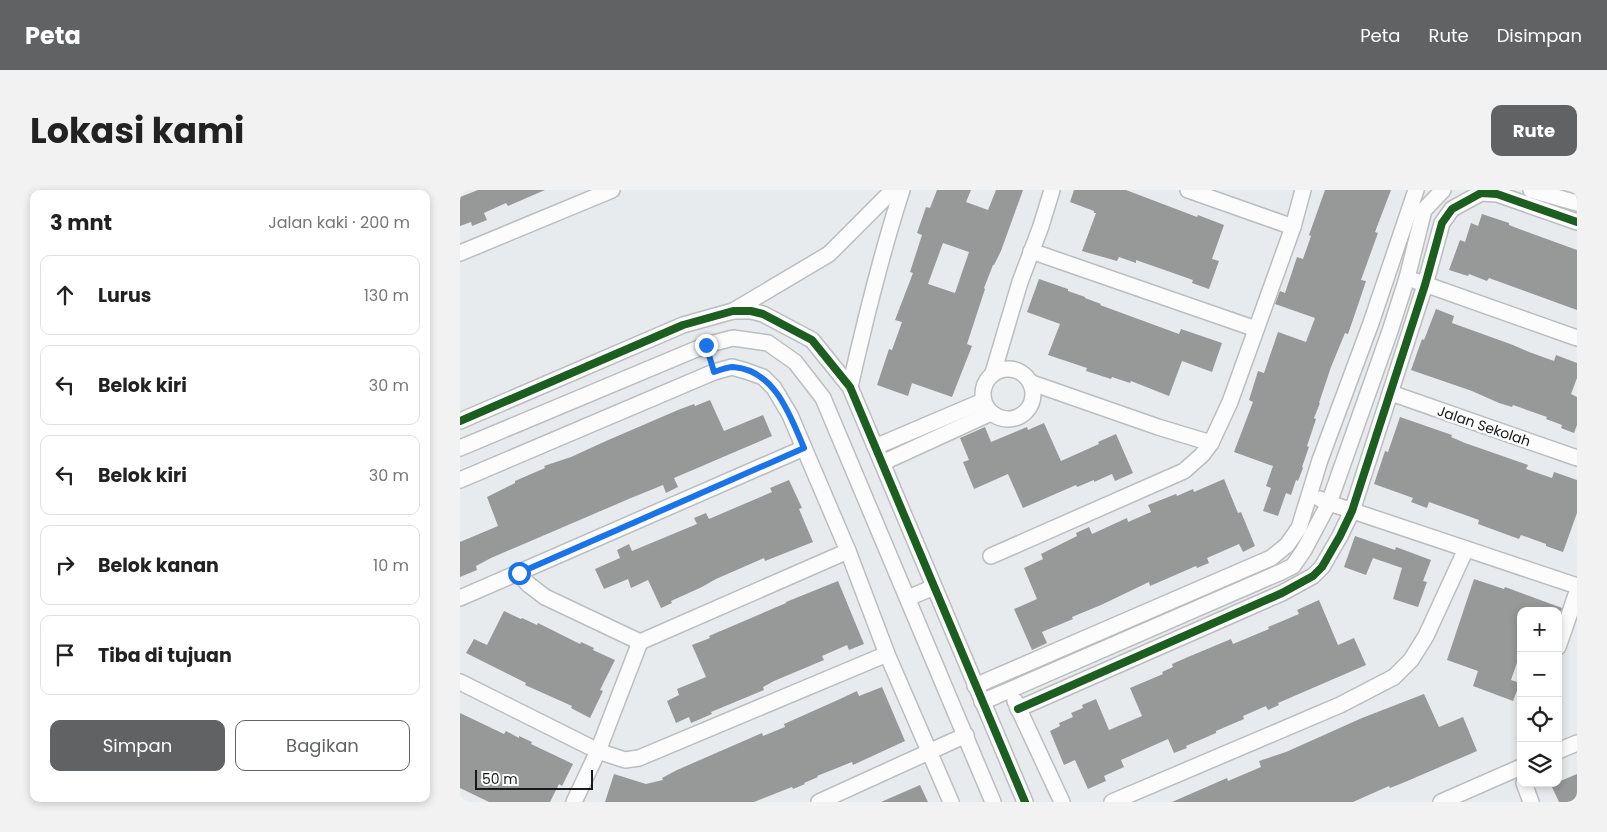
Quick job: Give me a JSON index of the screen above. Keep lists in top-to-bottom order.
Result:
{
  "streets": {
    "street": ["Jalan Sekolah"]
  },
  "scale_bar": "50 m",
  "page": {
    "header": "Peta",
    "nav": ["Peta", "Rute", "Disimpan"],
    "title": "Lokasi kami",
    "buttons": [
      "Rute",
      ["Simpan", "Bagikan"]
    ],
    "heading": ["3 mnt", "Jalan kaki · 200 m"],
    "list": [
      ["Lurus", "130 m"],
      ["Belok kiri", "30 m"],
      ["Belok kiri", "30 m"],
      ["Belok kanan", "10 m"],
      "Tiba di tujuan"
    ],
    "map_buttons": ["+", "−"],
    "scale": "50 m"
  }
}
